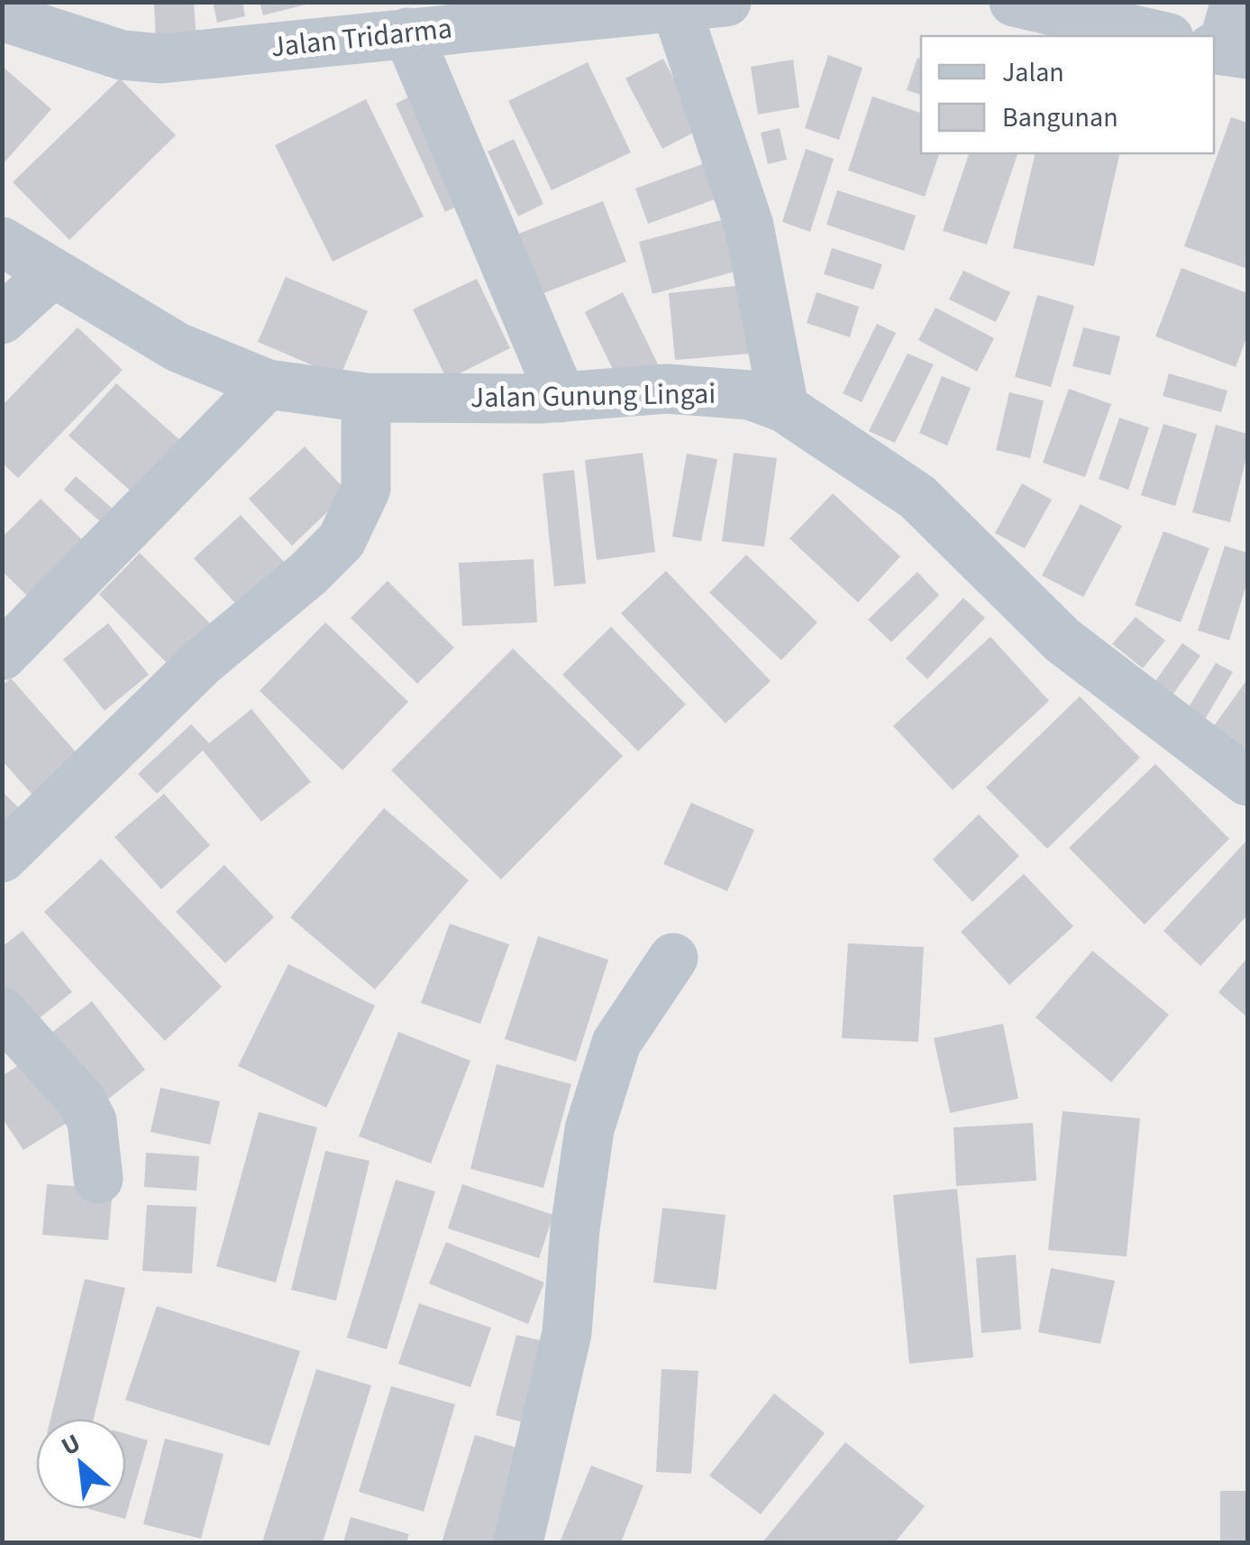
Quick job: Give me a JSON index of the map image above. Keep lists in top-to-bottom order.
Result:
{
  "streets": {
    "street": ["Jalan Tridarma", "Jalan Gunung Lingai"]
  },
  "legend": ["Jalan", "Bangunan"],
  "north": "top left"
}
